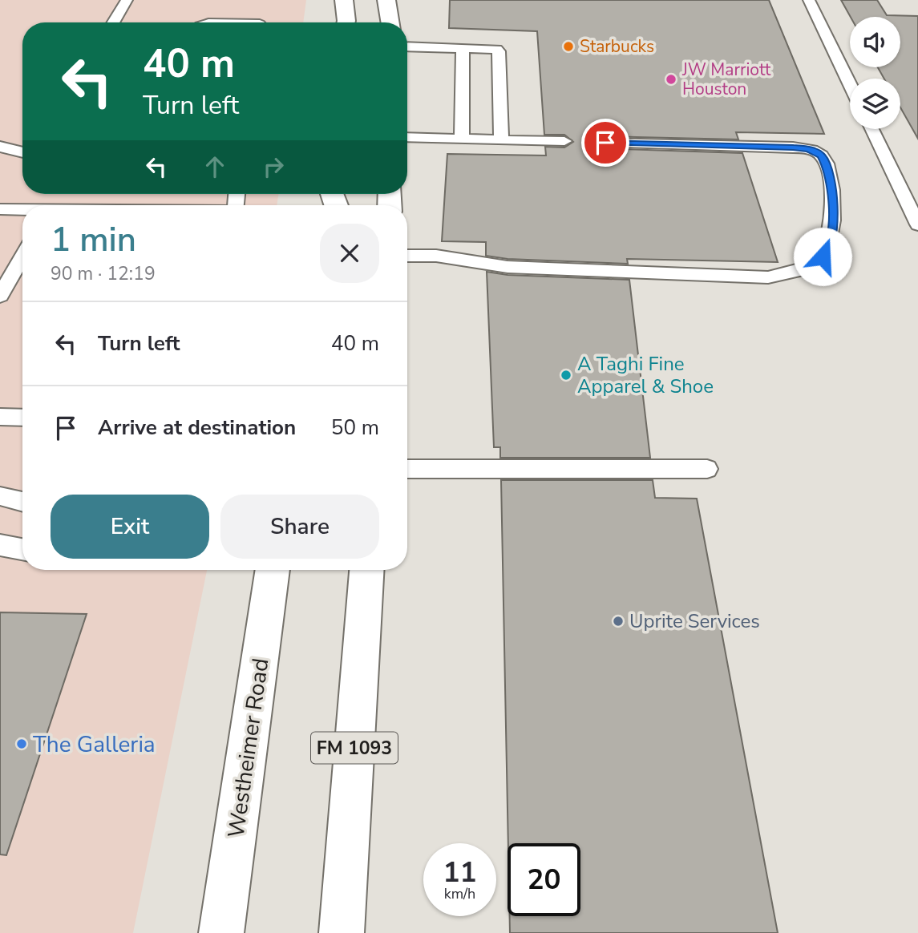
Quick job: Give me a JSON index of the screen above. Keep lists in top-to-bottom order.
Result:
{
  "streets": {
    "main road": ["Westheimer Road", "FM 1093"]
  },
  "places": [
    "Starbucks",
    "JW Marriott Houston",
    "A Taghi Fine Apparel & Shoe",
    "Uprite Services",
    "The Galleria"
  ],
  "page": {
    "turn": ["40 m", "Turn left"],
    "heading": ["1 min", "90 m · 12:19"],
    "list": [
      {
        "name": "Turn left",
        "value": "40 m"
      },
      {
        "name": "Arrive at destination",
        "value": "50 m"
      }
    ],
    "buttons": ["Exit", "Share"],
    "speed": "11 km/h",
    "limit": "20"
  }
}
